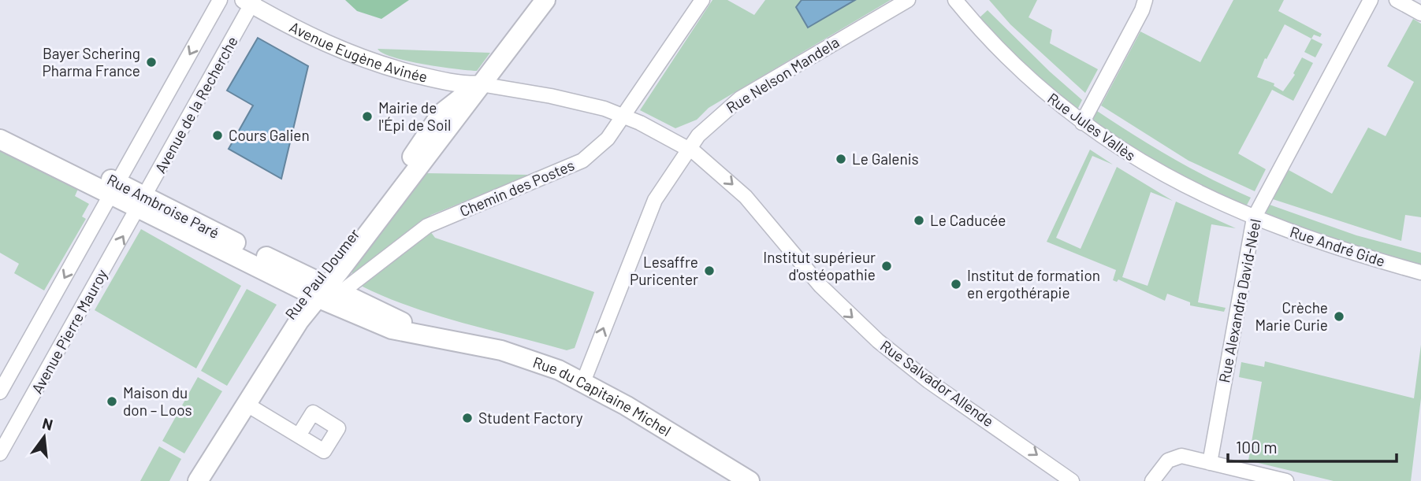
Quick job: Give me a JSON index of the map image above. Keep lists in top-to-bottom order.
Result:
{
  "streets": {
    "main road": ["Rue Ambroise Paré", "Rue Paul Doumer", "Rue du Capitaine Michel"],
    "street": [
      "Avenue Eugène Avinée",
      "Rue Nelson Mandela",
      "Avenue de la Recherche",
      "Rue Jules Vallès",
      "Chemin des Postes",
      "Rue André Gide",
      "Rue Alexandra David-Néel",
      "Avenue Pierre Mauroy",
      "Rue Salvador Allende"
    ]
  },
  "crossings": [
    ["Avenue Eugène Avinée", "Avenue de la Recherche"],
    ["Avenue Eugène Avinée", "Rue Paul Doumer"],
    ["Avenue Eugène Avinée", "Rue Salvador Allende"],
    ["Rue Nelson Mandela", "Rue Salvador Allende"],
    ["Rue Nelson Mandela", "Rue du Capitaine Michel"],
    ["Avenue de la Recherche", "Rue Ambroise Paré"],
    ["Avenue de la Recherche", "Avenue Pierre Mauroy"],
    ["Rue Jules Vallès", "Rue André Gide"],
    ["Rue Jules Vallès", "Rue Alexandra David-Néel"],
    ["Chemin des Postes", "Rue Ambroise Paré"],
    ["Chemin des Postes", "Rue Paul Doumer"],
    ["Chemin des Postes", "Rue Salvador Allende"],
    ["Chemin des Postes", "Rue du Capitaine Michel"],
    ["Rue Ambroise Paré", "Rue Paul Doumer"],
    ["Rue Ambroise Paré", "Avenue Pierre Mauroy"],
    ["Rue Ambroise Paré", "Rue du Capitaine Michel"],
    ["Rue André Gide", "Rue Alexandra David-Néel"],
    ["Rue Paul Doumer", "Rue Salvador Allende"],
    ["Rue Paul Doumer", "Rue du Capitaine Michel"]
  ],
  "one_way": ["Rue Nelson Mandela", "Rue Salvador Allende"],
  "places": [
    "Bayer Schering Pharma France",
    "Mairie de l'Épi de Soil",
    "Cours Galien",
    "Le Galenis",
    "Le Caducée",
    "Institut supérieur d'ostéopathie",
    "Lesaffre Puricenter",
    "Institut de formation en ergothérapie",
    "Crèche Marie Curie",
    "Maison du don – Loos",
    "Student Factory"
  ],
  "scale_bar": "100 m",
  "north": "top"
}
